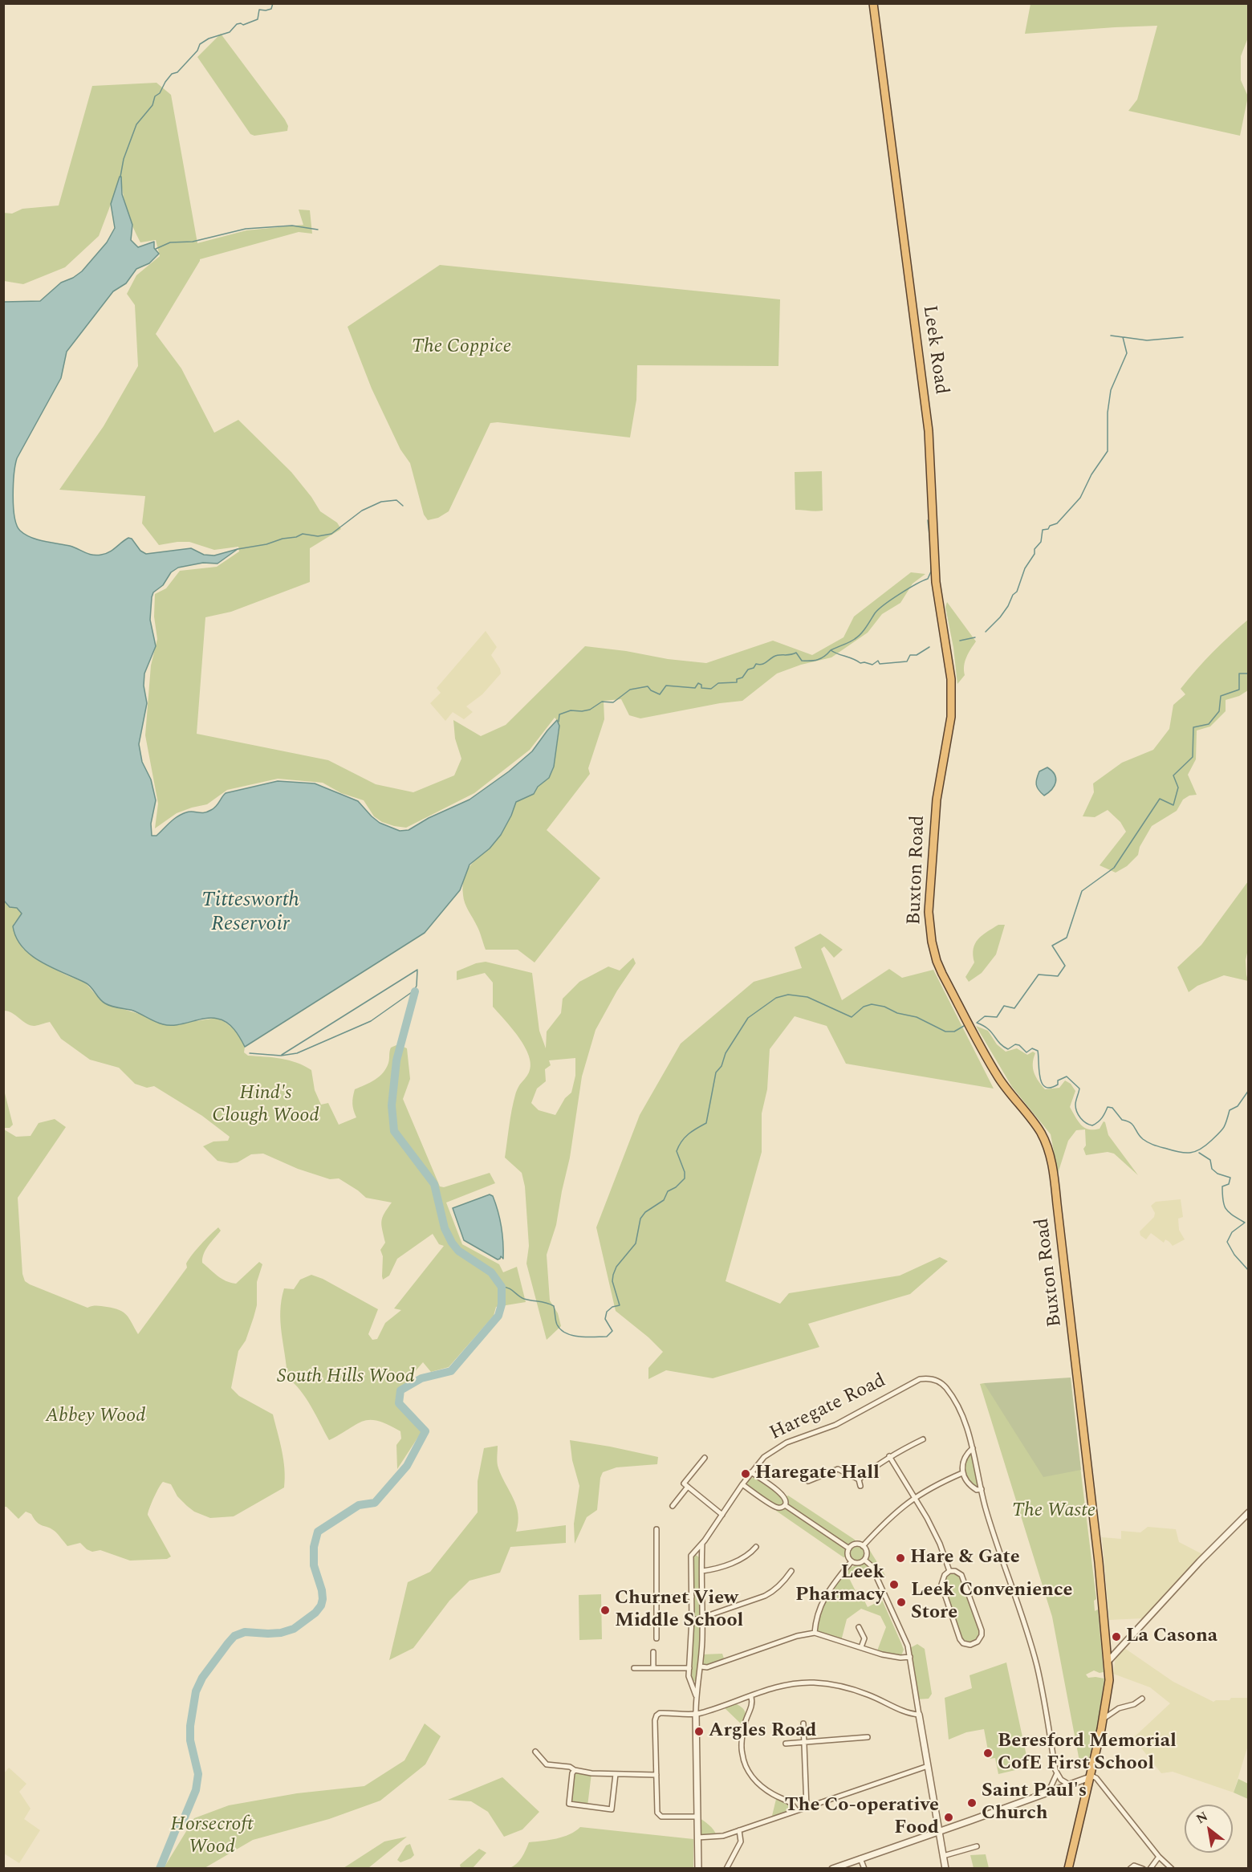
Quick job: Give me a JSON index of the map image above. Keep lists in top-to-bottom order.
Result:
{
  "streets": {
    "highway": ["Leek Road", "Buxton Road"],
    "street": ["Haregate Road"]
  },
  "crossings": [
    ["Leek Road", "Buxton Road"]
  ],
  "water": ["Tittesworth Reservoir"],
  "parks": [
    "The Coppice",
    "Hind's Clough Wood",
    "South Hills Wood",
    "Abbey Wood",
    "The Waste",
    "Horsecroft Wood"
  ],
  "places": [
    "Haregate Hall",
    "Hare & Gate",
    "Leek Pharmacy",
    "Leek Convenience Store",
    "Churnet View Middle School",
    "La Casona",
    "Argles Road",
    "Beresford Memorial CofE First School",
    "Saint Paul's Church",
    "The Co-operative Food"
  ],
  "north": "top left"
}
